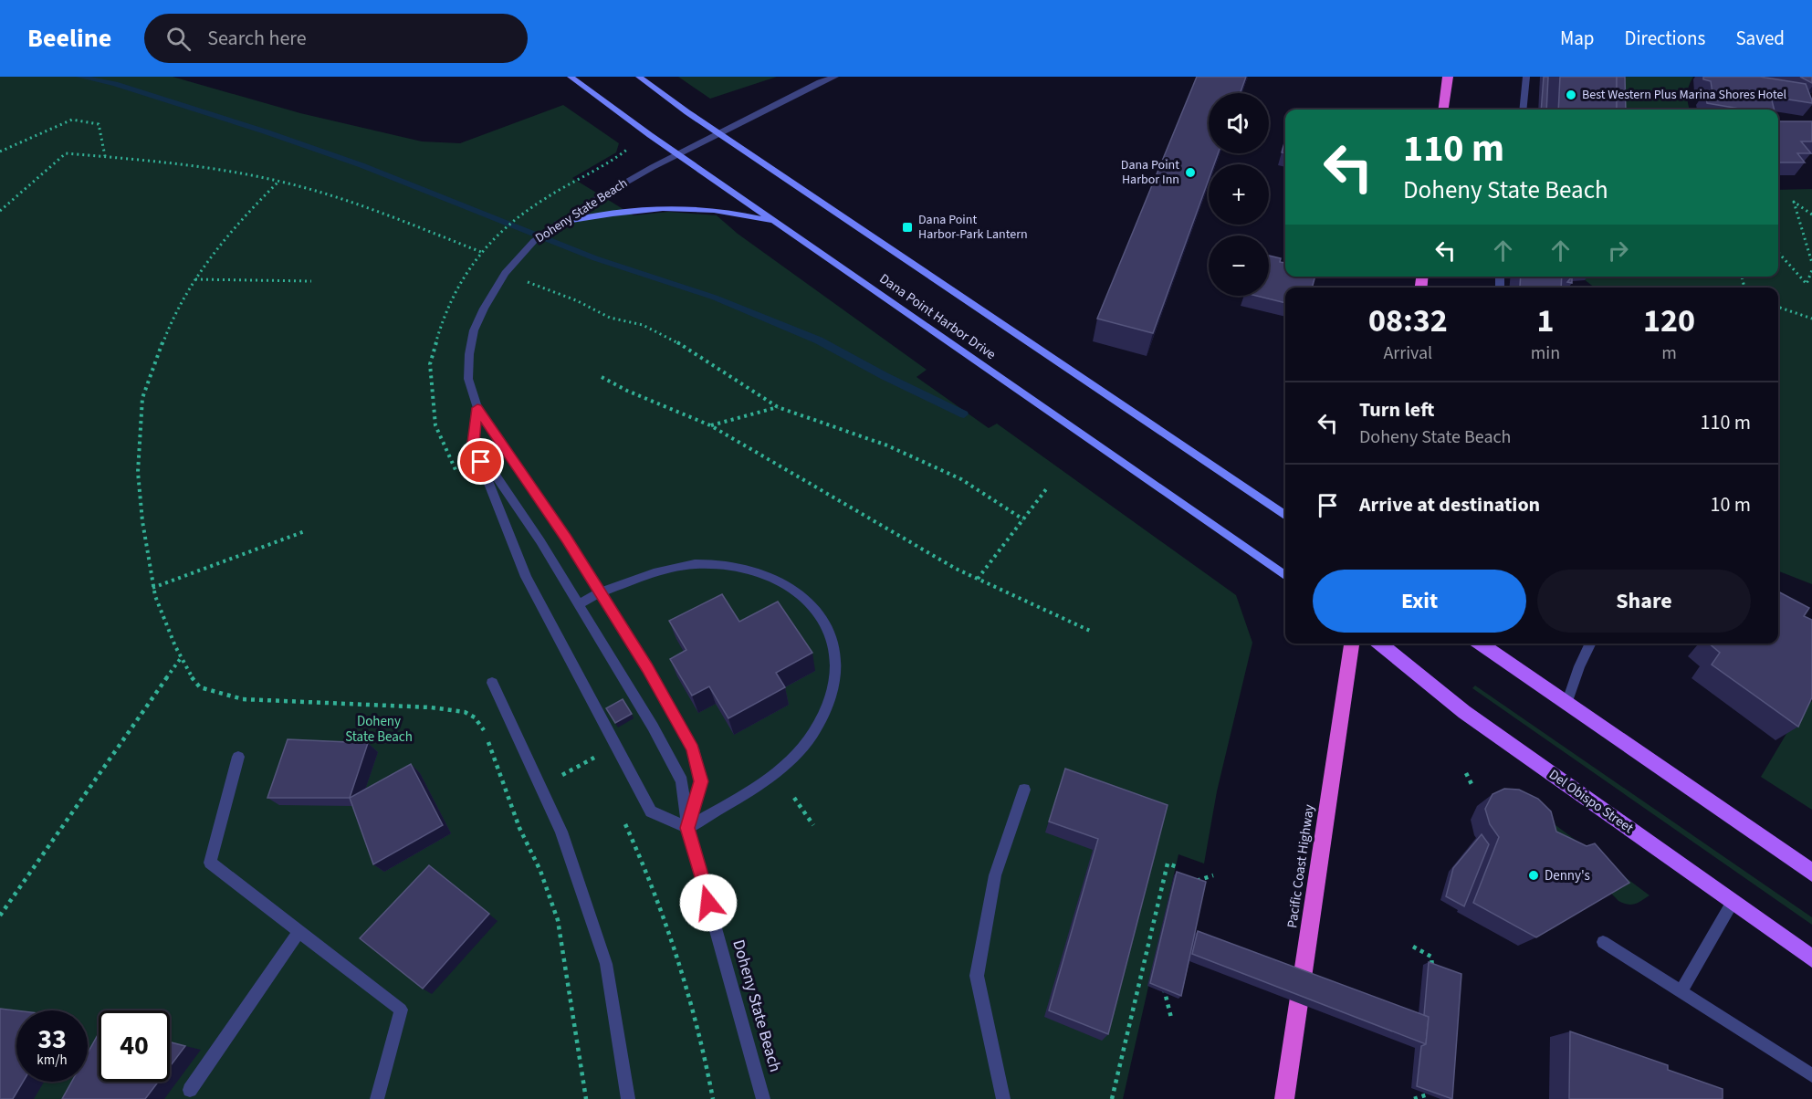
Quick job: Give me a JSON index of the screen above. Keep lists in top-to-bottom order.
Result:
{
  "streets": {
    "highway": ["Pacific Coast Highway"],
    "main road": ["Dana Point Harbor Drive", "Del Obispo Street"],
    "street": ["Doheny State Beach"]
  },
  "crossings": [
    ["Doheny State Beach", "Dana Point Harbor Drive"]
  ],
  "parks": ["Doheny State Beach"],
  "places": {
    "other": ["Best Western Plus Marina Shores Hotel", "Dana Point Harbor Inn", "Denny's"],
    "transit": ["Dana Point Harbor-Park Lantern"]
  },
  "page": {
    "header": "Beeline",
    "search": "Search here",
    "nav": ["Map", "Directions", "Saved"],
    "map_buttons": ["+", "−"],
    "turn": ["110 m", "Doheny State Beach"],
    "eta": [
      "08:32",
      "Arrival",
      "1",
      "min",
      "120",
      "m"
    ],
    "list": [
      {
        "name": "Turn left",
        "note": "Doheny State Beach",
        "value": "110 m"
      },
      {
        "name": "Arrive at destination",
        "value": "10 m"
      }
    ],
    "buttons": ["Exit", "Share"],
    "speed": "33 km/h",
    "limit": "40"
  }
}
